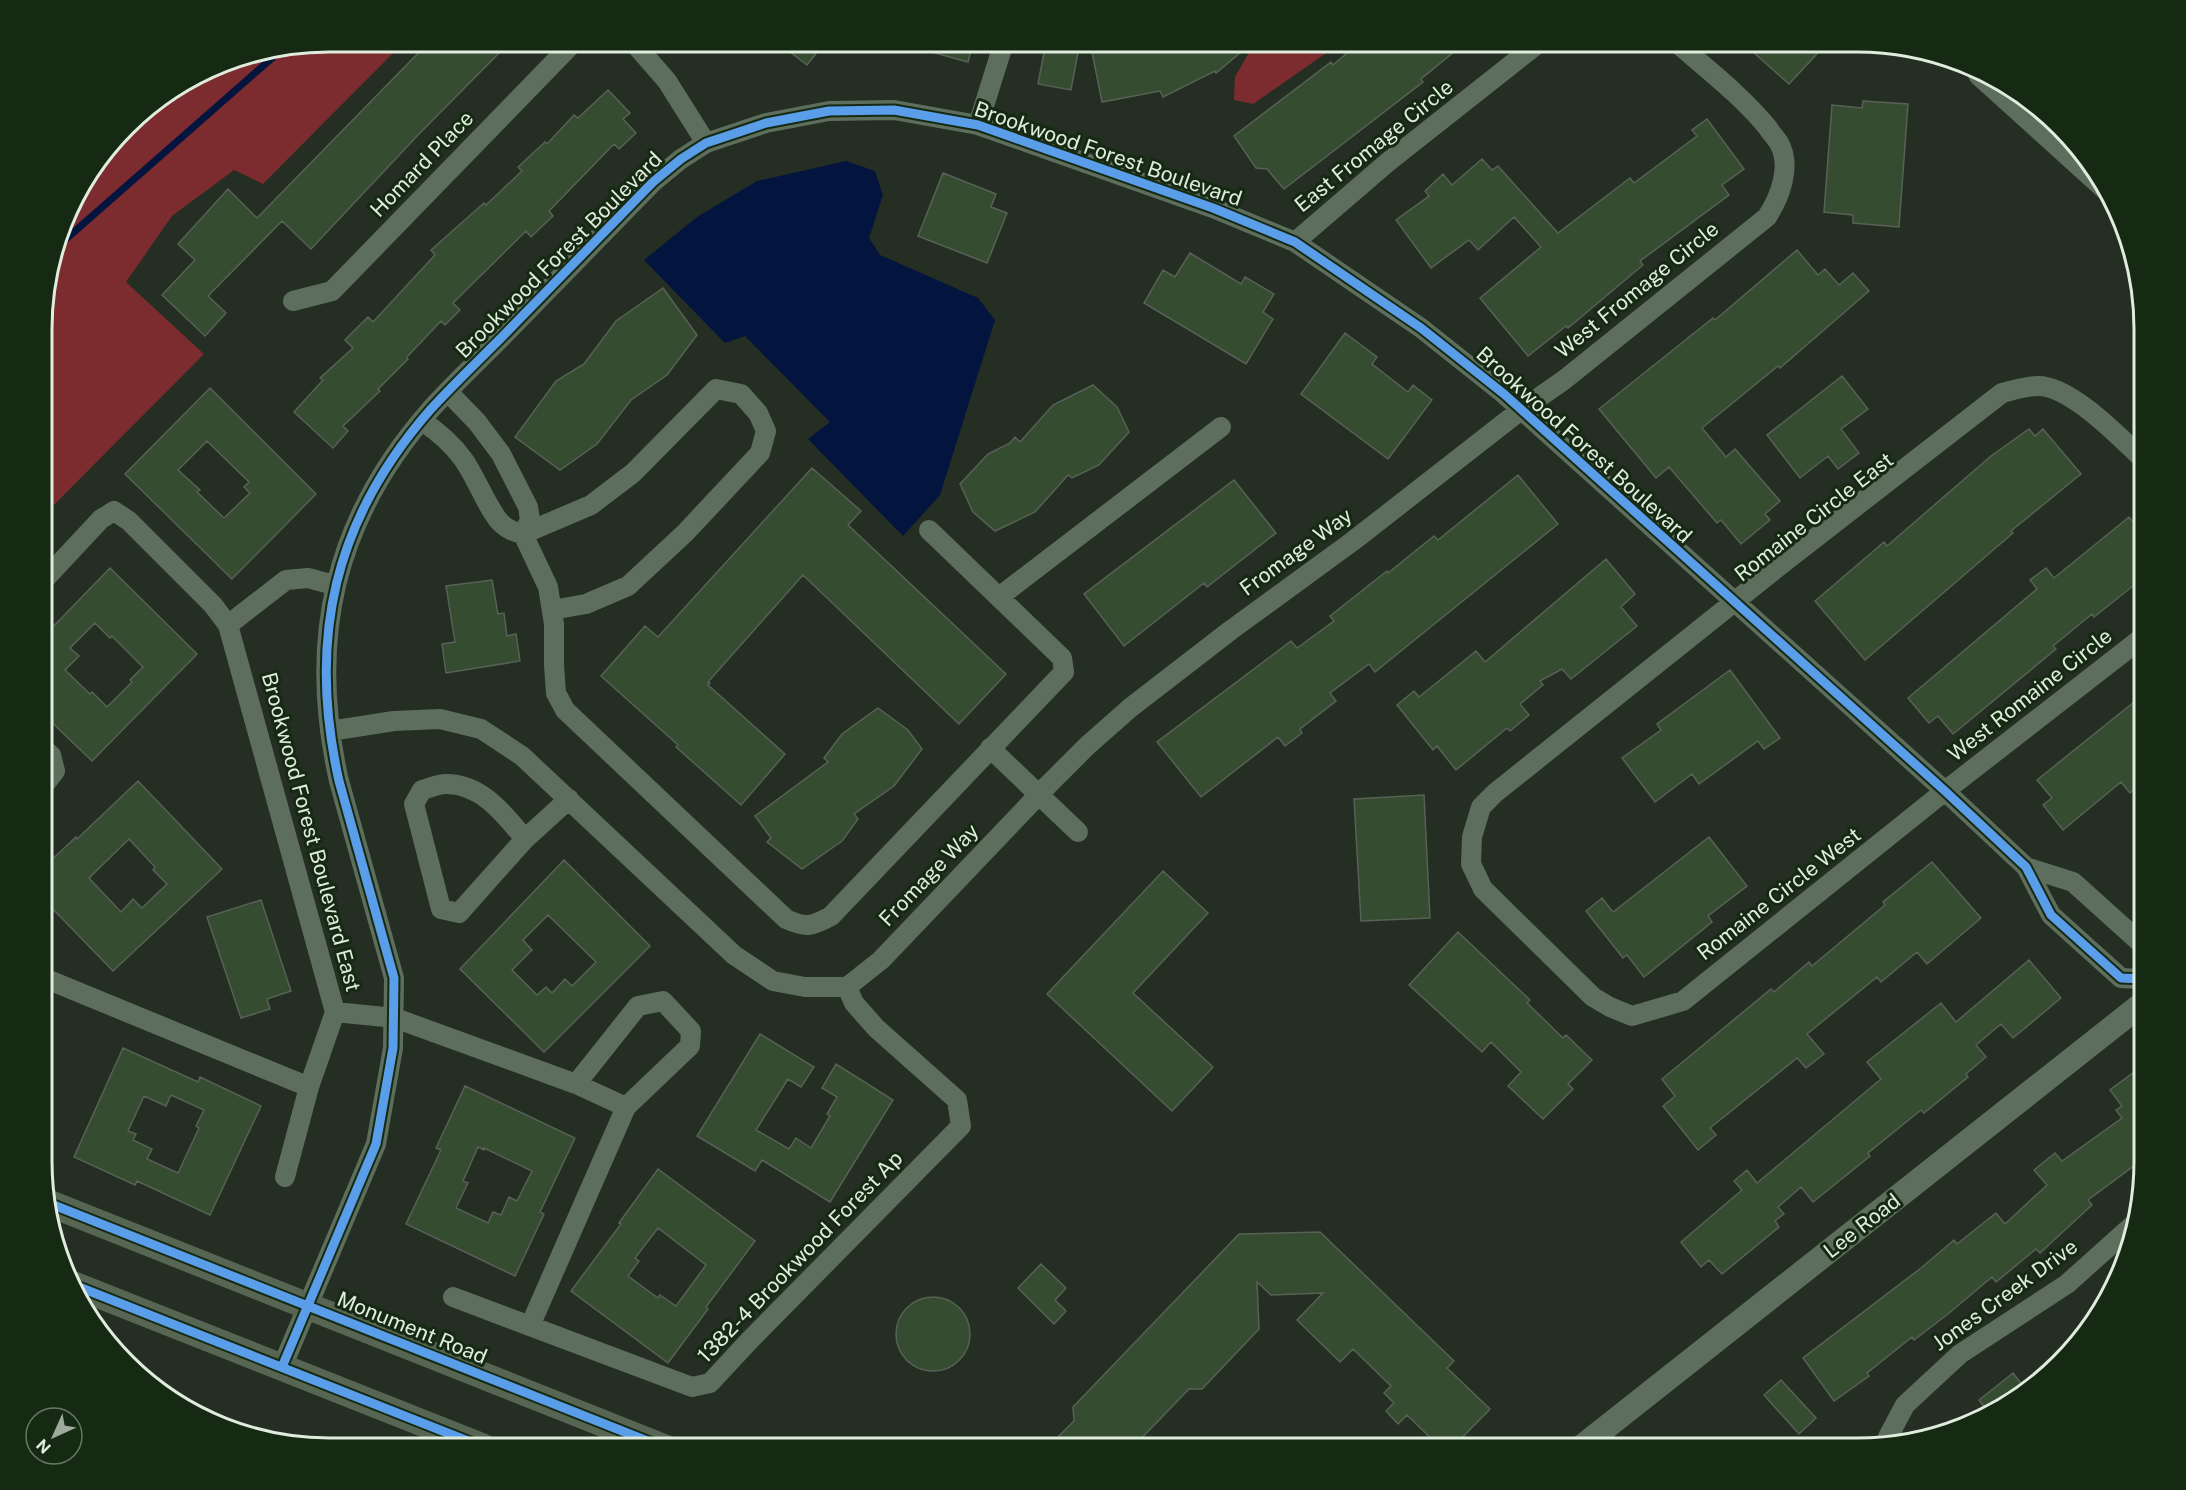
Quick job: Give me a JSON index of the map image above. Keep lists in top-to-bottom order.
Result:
{
  "streets": {
    "main road": ["Monument Road"],
    "street": [
      "East Fromage Circle",
      "Brookwood Forest Boulevard",
      "Homard Place",
      "West Fromage Circle",
      "Romaine Circle East",
      "Fromage Way",
      "West Romaine Circle",
      "Brookwood Forest Boulevard East",
      "Romaine Circle West",
      "Lee Road",
      "1382-4 Brookwood Forest Ap",
      "Jones Creek Drive"
    ]
  },
  "crossings": [
    ["East Fromage Circle", "Brookwood Forest Boulevard"],
    ["Brookwood Forest Boulevard", "West Fromage Circle"],
    ["Brookwood Forest Boulevard", "Romaine Circle East"],
    ["Brookwood Forest Boulevard", "Fromage Way"],
    ["Brookwood Forest Boulevard", "West Romaine Circle"],
    ["Brookwood Forest Boulevard", "Romaine Circle West"],
    ["Brookwood Forest Boulevard", "Monument Road"],
    ["West Fromage Circle", "Fromage Way"],
    ["Romaine Circle East", "Romaine Circle West"],
    ["Fromage Way", "1382-4 Brookwood Forest Ap"],
    ["West Romaine Circle", "Romaine Circle West"]
  ],
  "north": "bottom left"
}
